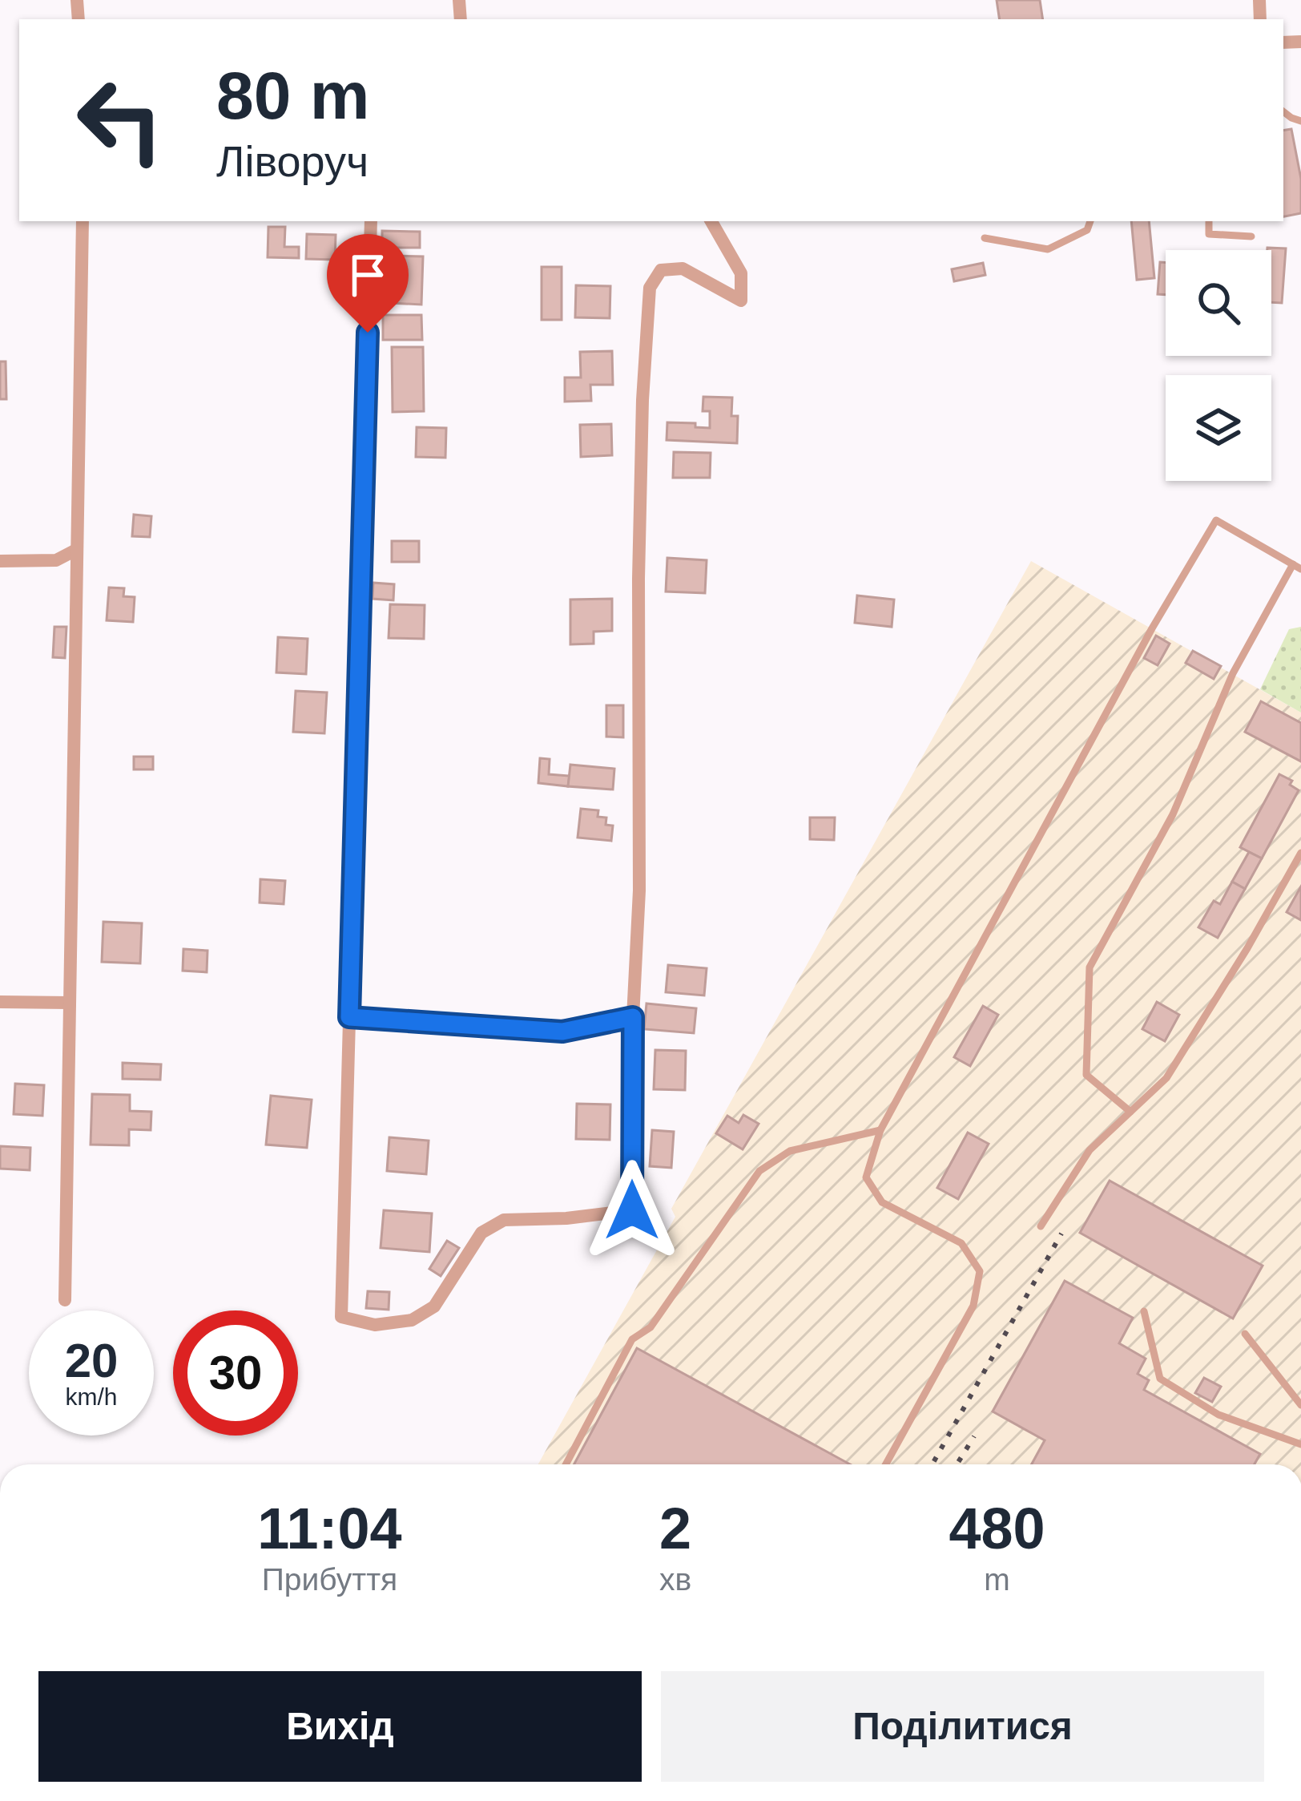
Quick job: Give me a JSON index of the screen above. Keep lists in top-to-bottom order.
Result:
{
  "page": {
    "turn": ["80 m", "Ліворуч"],
    "speed": "20 km/h",
    "limit": "30",
    "eta": [
      "11:04",
      "Прибуття",
      "2",
      "хв",
      "480",
      "m"
    ],
    "buttons": ["Вихід", "Поділитися"]
  }
}
